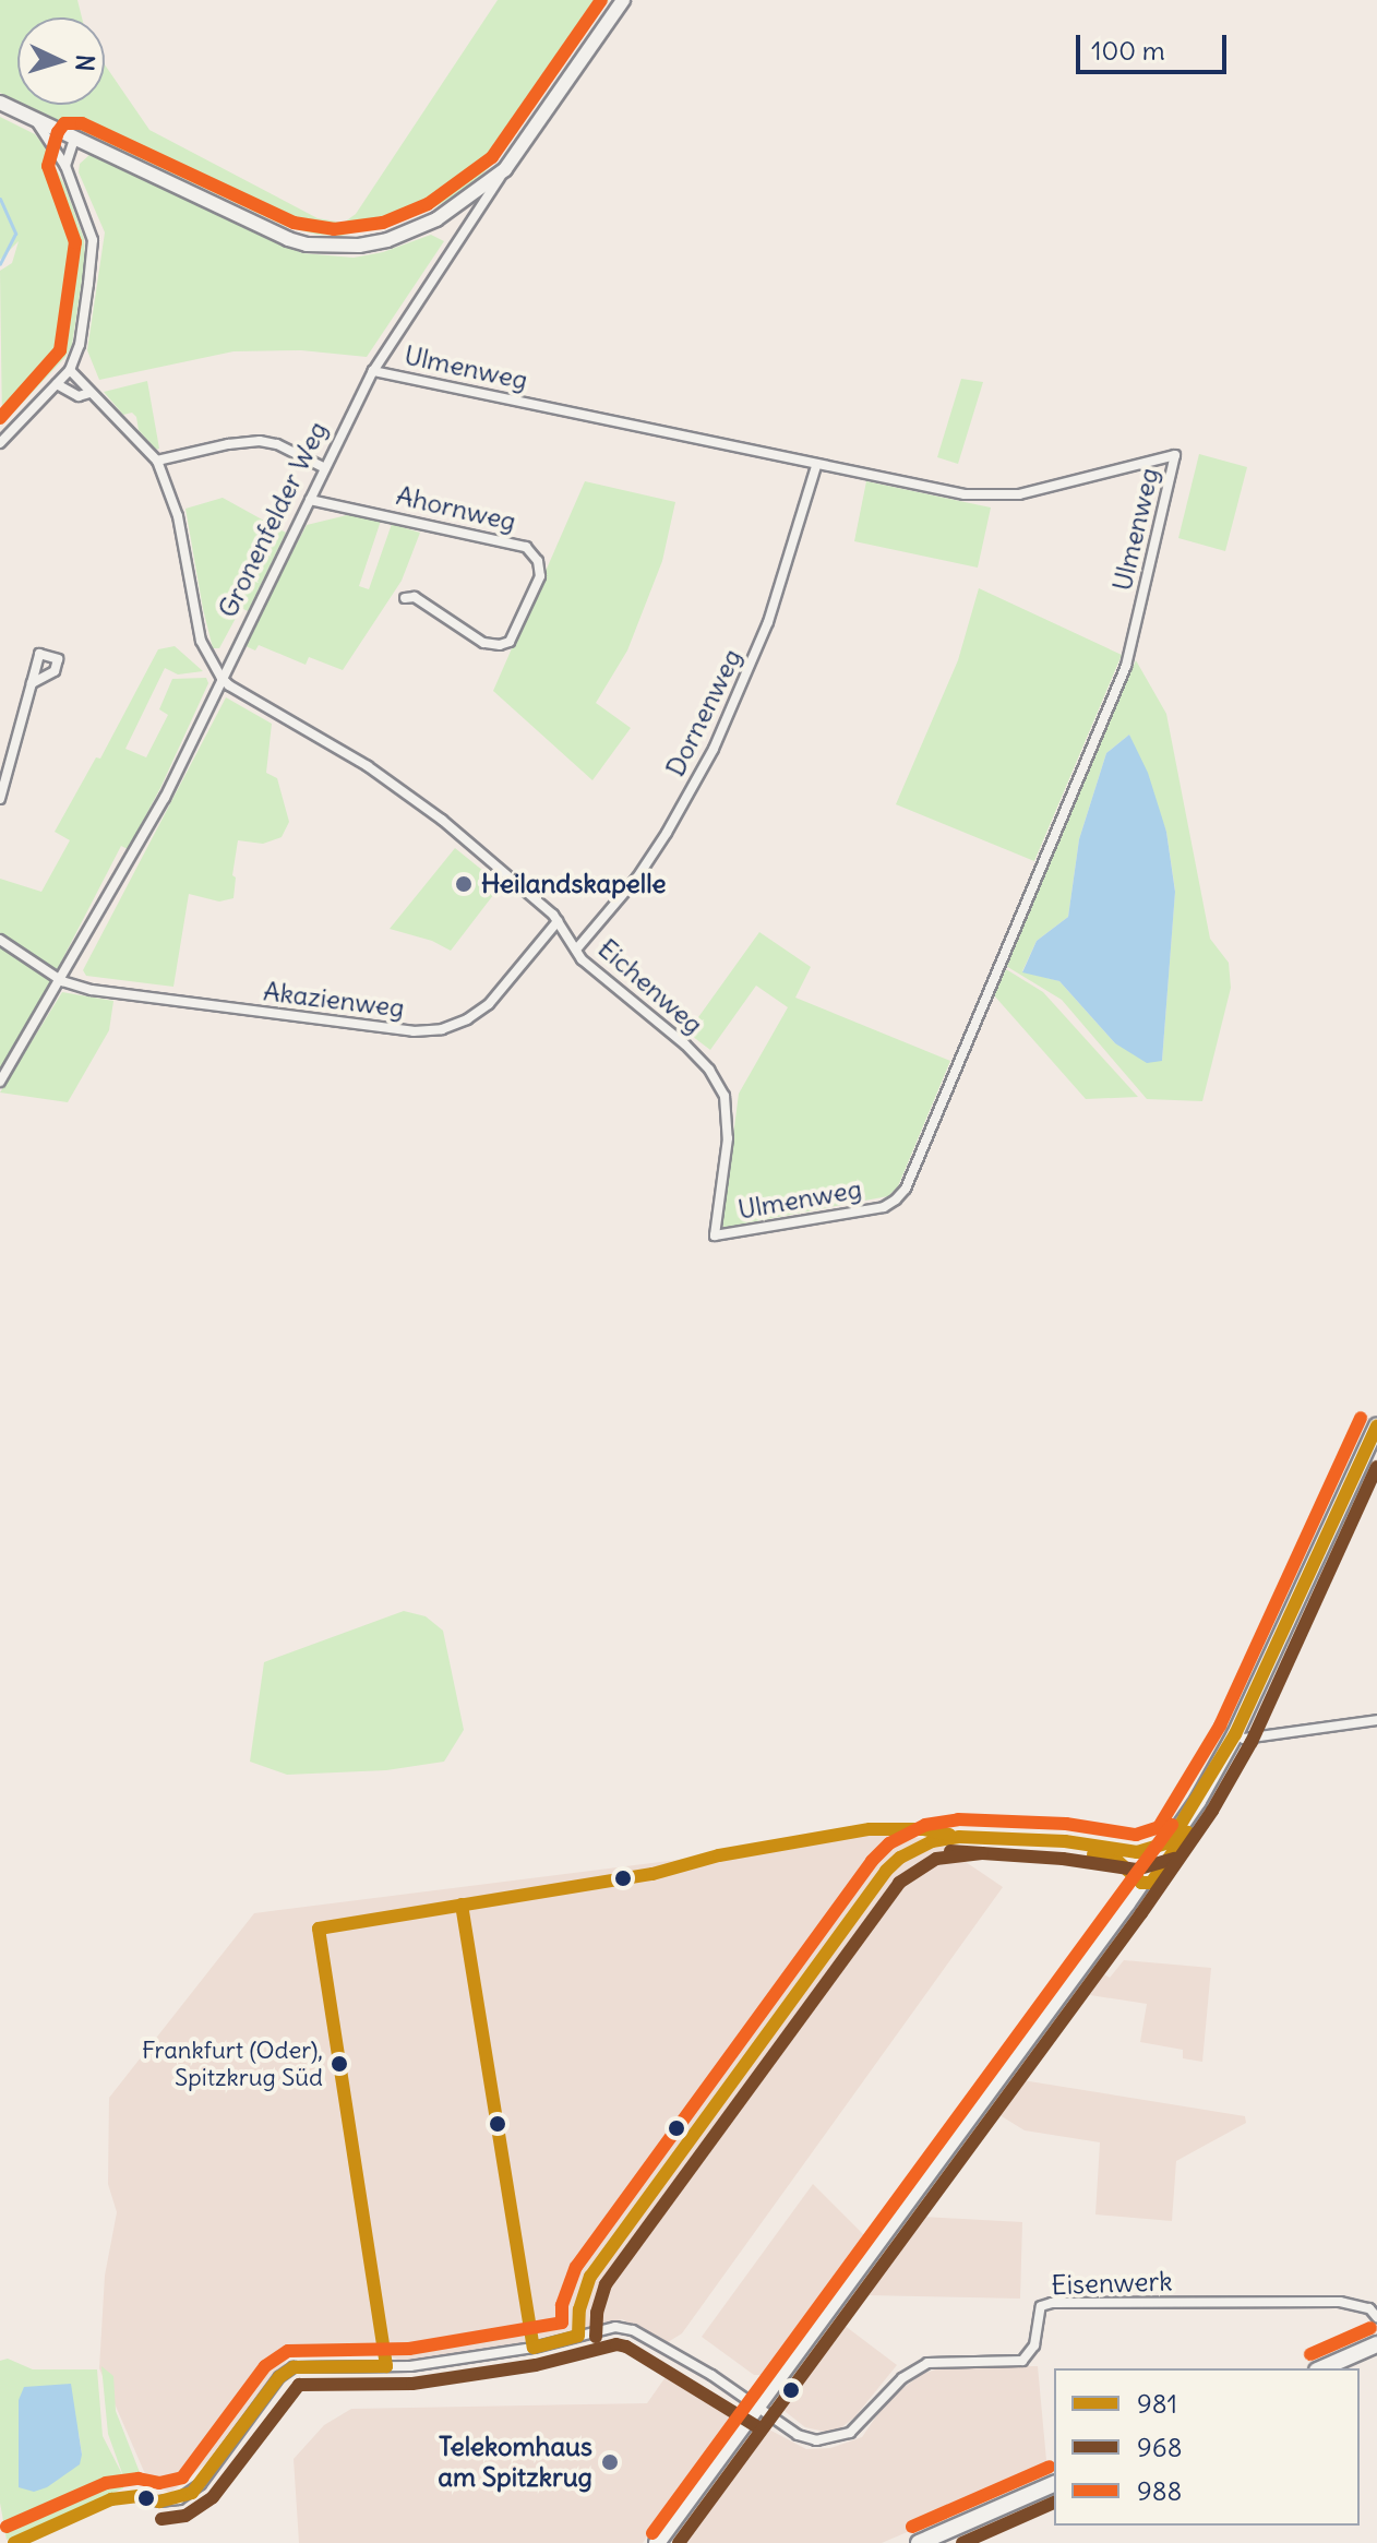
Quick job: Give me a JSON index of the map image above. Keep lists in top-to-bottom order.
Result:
{
  "streets": {
    "main road": ["Gronenfelder Weg"],
    "street": [
      "Ulmenweg",
      "Ahornweg",
      "Dornenweg",
      "Eichenweg",
      "Akazienweg",
      "Eisenwerk"
    ]
  },
  "crossings": [
    ["Ulmenweg", "Gronenfelder Weg"],
    ["Ulmenweg", "Dornenweg"],
    ["Ulmenweg", "Eichenweg"],
    ["Ahornweg", "Gronenfelder Weg"],
    ["Gronenfelder Weg", "Eichenweg"],
    ["Gronenfelder Weg", "Akazienweg"],
    ["Dornenweg", "Eichenweg"],
    ["Eichenweg", "Akazienweg"]
  ],
  "places": ["Heilandskapelle", "Frankfurt (Oder), Spitzkrug Süd", "Telekomhaus am Spitzkrug"],
  "lines": ["transit line 988", "transit line 981", "transit line 968"],
  "legend": ["981", "968", "988"],
  "scale_bar": "100 m",
  "north": "right"
}
